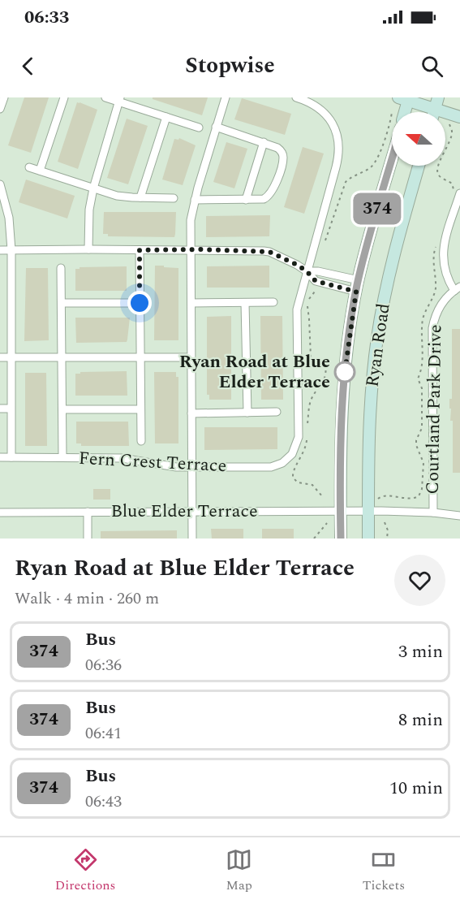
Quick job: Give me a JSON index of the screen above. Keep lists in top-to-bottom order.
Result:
{
  "streets": {
    "main road": ["Ryan Road"],
    "street": ["Courtland Park Drive", "Fern Crest Terrace", "Blue Elder Terrace"]
  },
  "crossings": [
    ["Ryan Road", "Blue Elder Terrace"],
    ["Courtland Park Drive", "Blue Elder Terrace"]
  ],
  "places": ["Ryan Road at Blue Elder Terrace"],
  "lines": ["bus line 374"],
  "north": "left",
  "page": {
    "status": "06:33",
    "header": "Stopwise",
    "on_map": "374",
    "heading": ["Ryan Road at Blue Elder Terrace", "Walk · 4 min · 260 m"],
    "list": [
      {
        "mark": "374",
        "name": "Bus",
        "note": "06:36",
        "value": "3 min"
      },
      {
        "mark": "374",
        "name": "Bus",
        "note": "06:41",
        "value": "8 min"
      },
      {
        "mark": "374",
        "name": "Bus",
        "note": "06:43",
        "value": "10 min"
      }
    ],
    "tabs": ["Directions", "Map", "Tickets"]
  }
}
